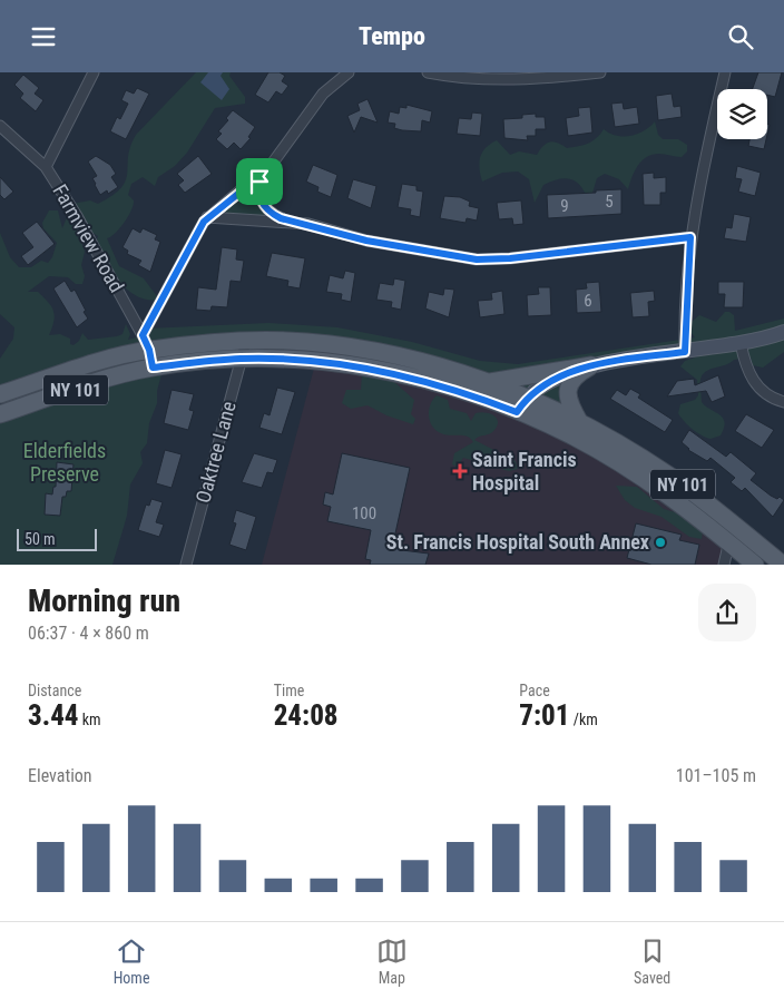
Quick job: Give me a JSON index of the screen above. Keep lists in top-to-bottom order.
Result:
{
  "streets": {
    "main road": ["NY 101"],
    "street": ["Farmview Road", "Oaktree Lane"]
  },
  "crossings": [
    ["Farmview Road", "NY 101"],
    ["NY 101", "Oaktree Lane"]
  ],
  "parks": ["Elderfields Preserve"],
  "places": {
    "health": ["Saint Francis Hospital"],
    "other": ["St. Francis Hospital South Annex"]
  },
  "house_numbers": [
    "5",
    "9",
    "6",
    "100"
  ],
  "scale_bar": "50 m",
  "page": {
    "header": "Tempo",
    "scale": "50 m",
    "heading": ["Morning run", "06:37 · 4 × 860 m"],
    "stats": [
      ["Distance", "3.44 km"],
      ["Time", "24:08"],
      ["Pace", "7:01 /km"]
    ],
    "chart": ["Elevation", "101–105 m"],
    "tabs": ["Home", "Map", "Saved"]
  }
}
